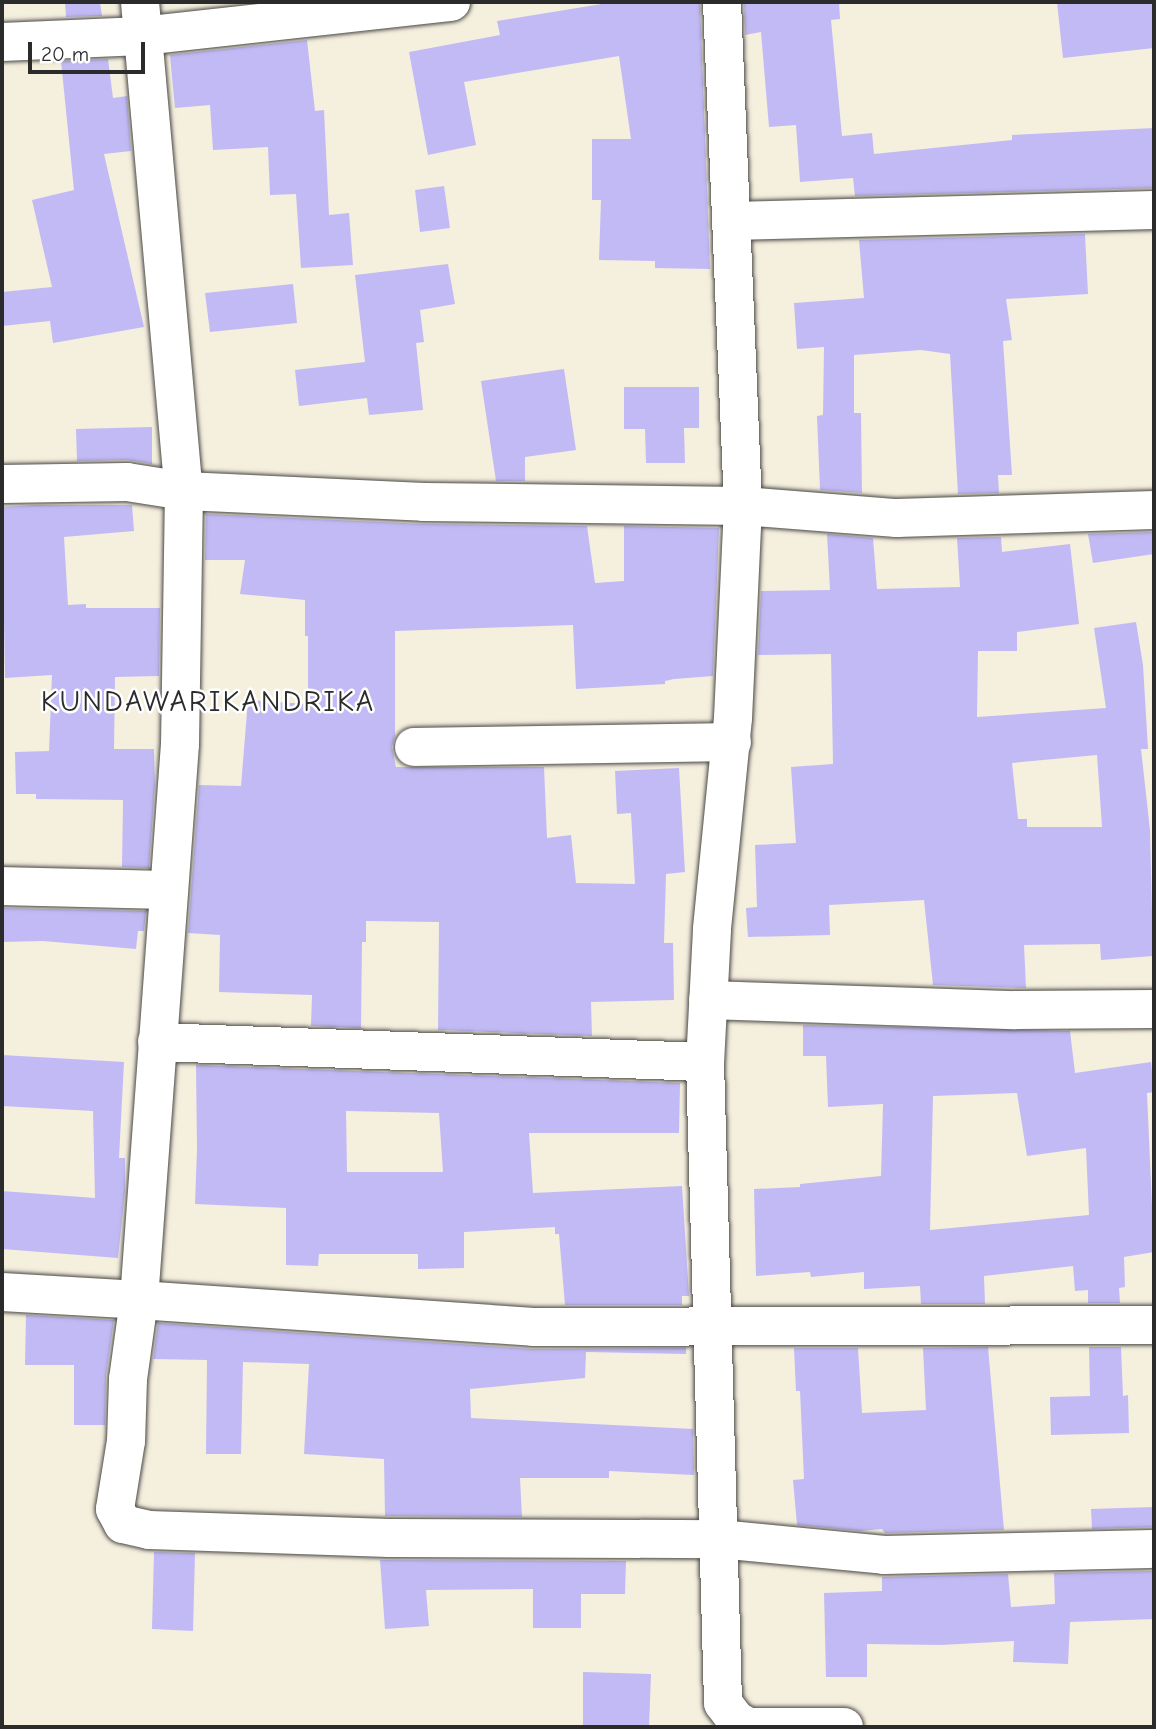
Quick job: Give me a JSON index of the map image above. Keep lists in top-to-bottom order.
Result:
{
  "districts": ["KUNDAWARIKANDRIKA"],
  "scale_bar": "20 m"
}
